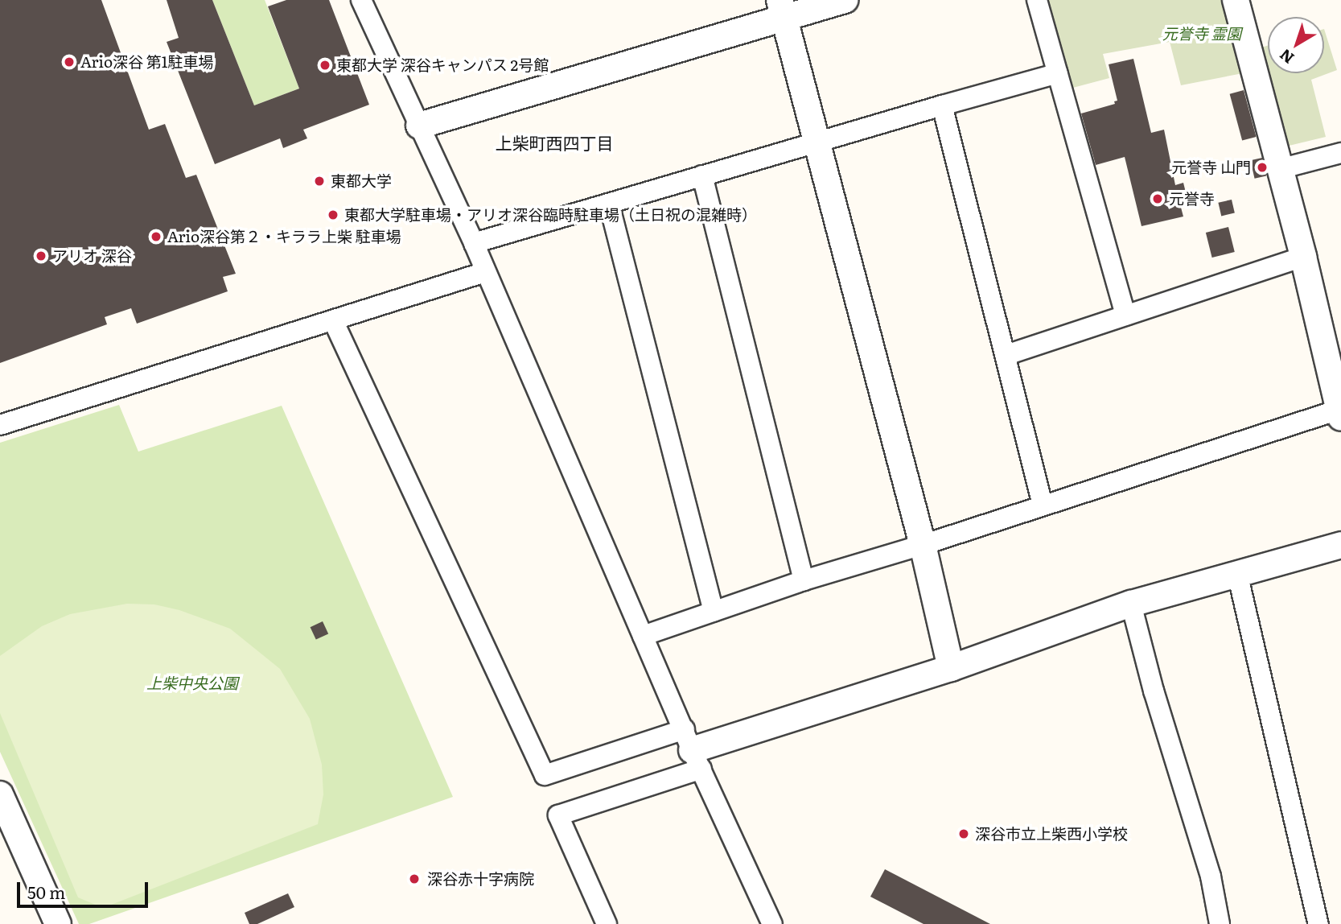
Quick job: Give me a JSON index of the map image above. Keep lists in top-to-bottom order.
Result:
{
  "districts": ["上柴町西四丁目"],
  "parks": ["元誉寺 霊園", "上柴中央公園"],
  "places": [
    "Ario深谷 第1駐車場",
    "東都大学 深谷キャンパス 2号館",
    "元誉寺 山門",
    "東都大学",
    "元誉寺",
    "東都大学駐車場・アリオ深谷臨時駐車場（土日祝の混雑時）",
    "Ario深谷第２・キララ上柴 駐車場",
    "アリオ 深谷",
    "深谷市立上柴西小学校",
    "深谷赤十字病院"
  ],
  "scale_bar": "50 m",
  "north": "bottom left"
}
